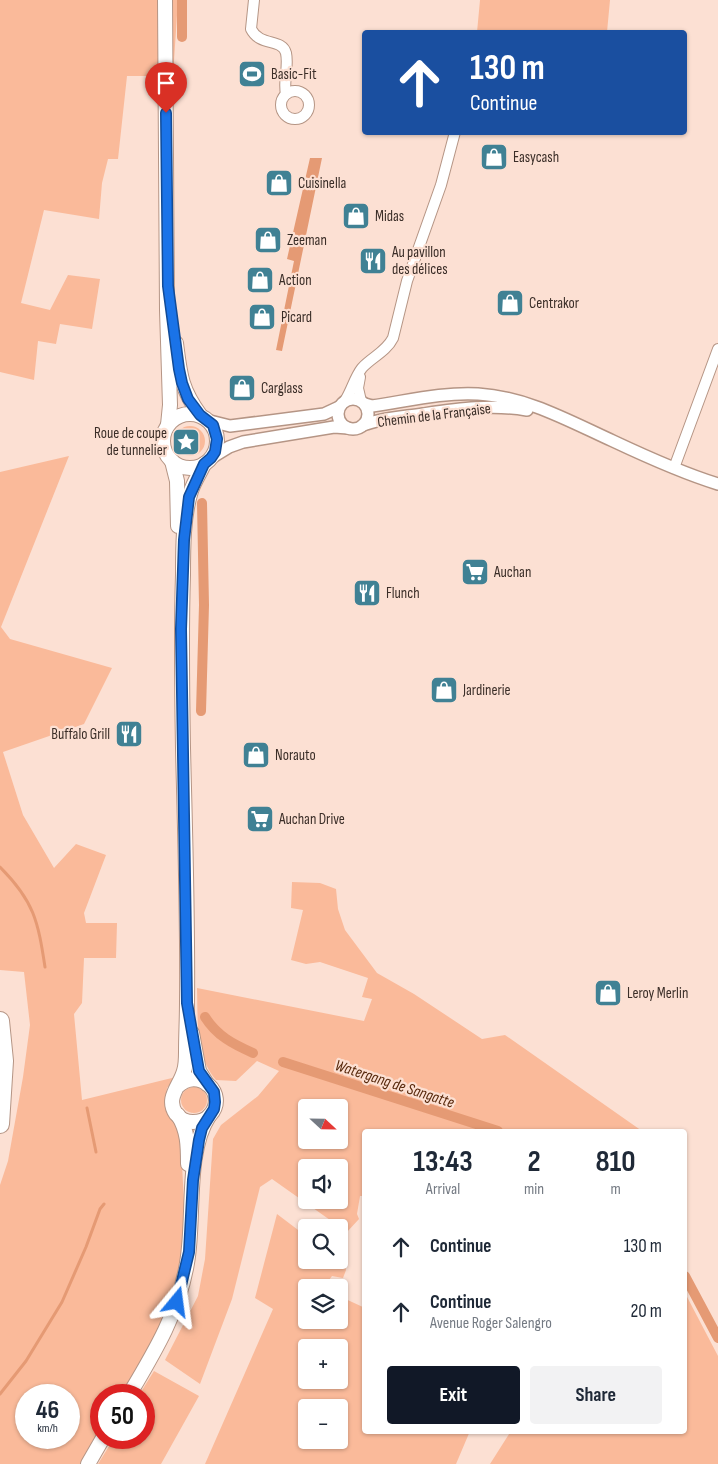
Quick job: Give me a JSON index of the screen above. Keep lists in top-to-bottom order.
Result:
{
  "streets": {
    "street": ["Chemin de la Française"]
  },
  "water": ["Watergang de Sangatte"],
  "places": {
    "sports": ["Basic-Fit"],
    "shop": [
      "Easycash",
      "Cuisinella",
      "Midas",
      "Zeeman",
      "Action",
      "Centrakor",
      "Picard",
      "Carglass",
      "Jardinerie",
      "Norauto",
      "Leroy Merlin"
    ],
    "restaurant": ["Au pavillon des délices", "Flunch", "Buffalo Grill"],
    "place": ["Roue de coupe de tunnelier"],
    "supermarket": ["Auchan", "Auchan Drive"]
  },
  "north": "right",
  "page": {
    "turn": ["130 m", "Continue"],
    "map_buttons": ["+", "−"],
    "eta": [
      "13:43",
      "Arrival",
      "2",
      "min",
      "810",
      "m"
    ],
    "list": [
      {
        "name": "Continue",
        "value": "130 m"
      },
      {
        "name": "Continue",
        "note": "Avenue Roger Salengro",
        "value": "20 m"
      }
    ],
    "buttons": ["Exit", "Share"],
    "speed": "46 km/h",
    "limit": "50"
  }
}
